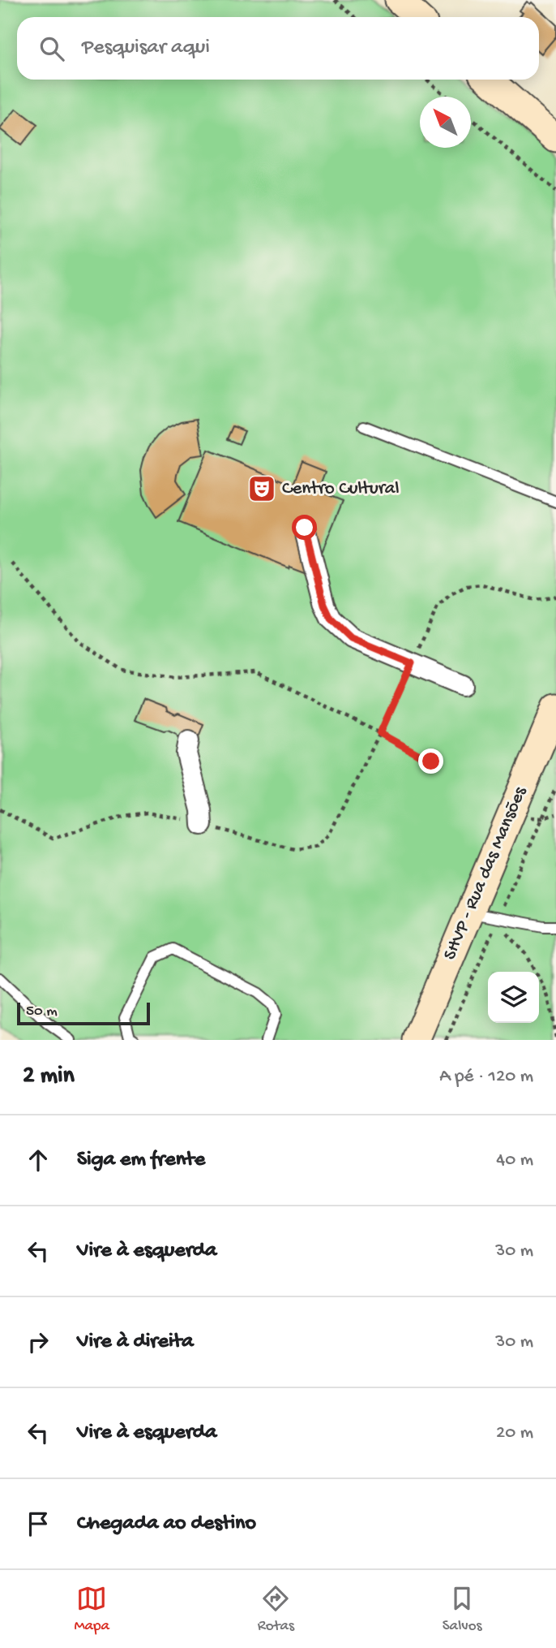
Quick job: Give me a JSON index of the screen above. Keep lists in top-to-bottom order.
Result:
{
  "streets": {
    "street": ["SHVP - Rua das Mansões"]
  },
  "places": {
    "theatre": ["Centro Cultural"]
  },
  "scale_bar": "50 m",
  "north": "top left",
  "page": {
    "search": "Pesquisar aqui",
    "scale": "50 m",
    "heading": ["2 min", "A pé · 120 m"],
    "list": [
      ["Siga em frente", "40 m"],
      ["Vire à esquerda", "30 m"],
      ["Vire à direita", "30 m"],
      ["Vire à esquerda", "20 m"],
      "Chegada ao destino"
    ],
    "nav": ["Mapa", "Rotas", "Salvos"]
  }
}
